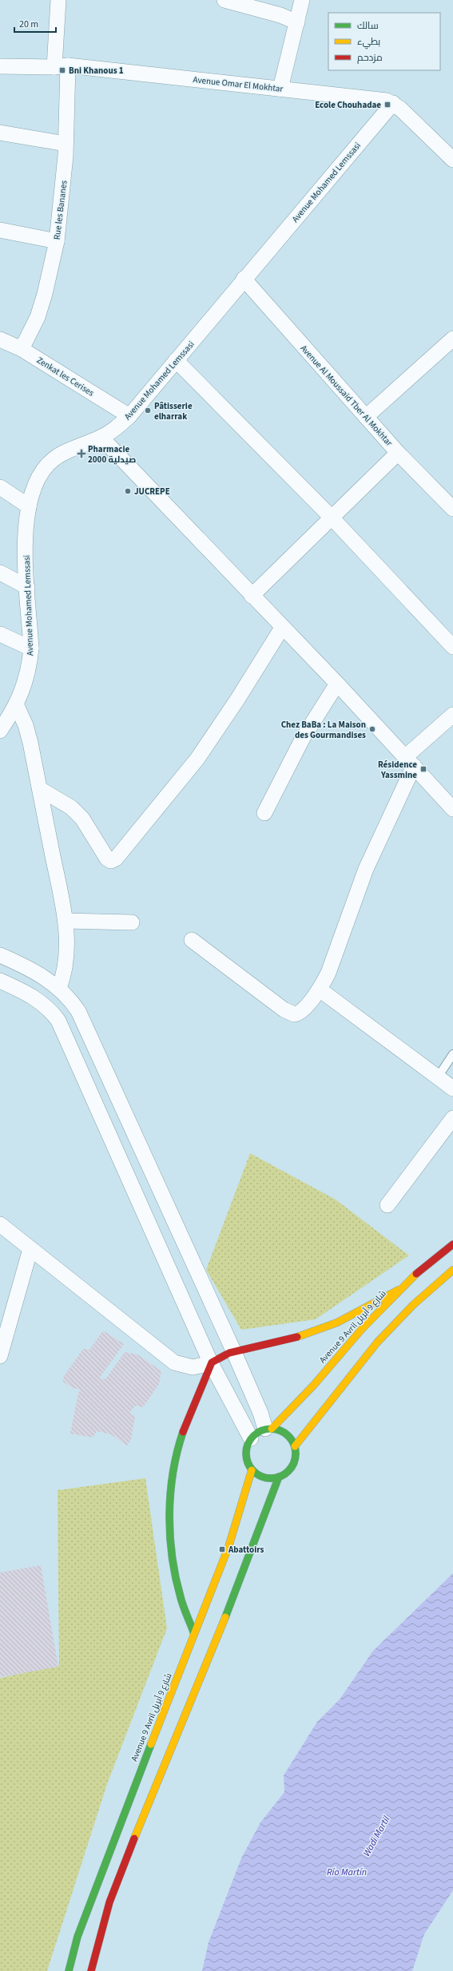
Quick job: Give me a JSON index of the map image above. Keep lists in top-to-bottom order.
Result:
{
  "streets": {
    "highway": ["Avenue 9 Avril شارع 9 أبريل"],
    "street": [
      "Avenue Omar El Mokhtar",
      "Avenue Mohamed Lemssasi",
      "Rue les Bananes",
      "Zenkat les Cerises",
      "Avenue Al Moussaid Tber Al Mokhtar"
    ]
  },
  "crossings": [
    ["Avenue Omar El Mokhtar", "Avenue Mohamed Lemssasi"],
    ["Avenue Omar El Mokhtar", "Rue les Bananes"],
    ["Avenue Mohamed Lemssasi", "Zenkat les Cerises"],
    ["Avenue Mohamed Lemssasi", "Avenue Al Moussaid Tber Al Mokhtar"],
    ["Rue les Bananes", "Zenkat les Cerises"]
  ],
  "water": ["Wadi Martil", "Río Martín"],
  "places": {
    "transit": [
      "Bni Khanous 1",
      "Ecole Chouhadae",
      "Résidence Yassmine",
      "Abattoirs"
    ],
    "other": ["Pâtisserie elharrak", "JUCREPE", "Chez BaBa : La Maison des Gourmandises"],
    "health": ["Pharmacie 2000 صيدلية"]
  },
  "legend": ["سالك", "بطيء", "مزدحم"],
  "scale_bar": "20 m"
}
